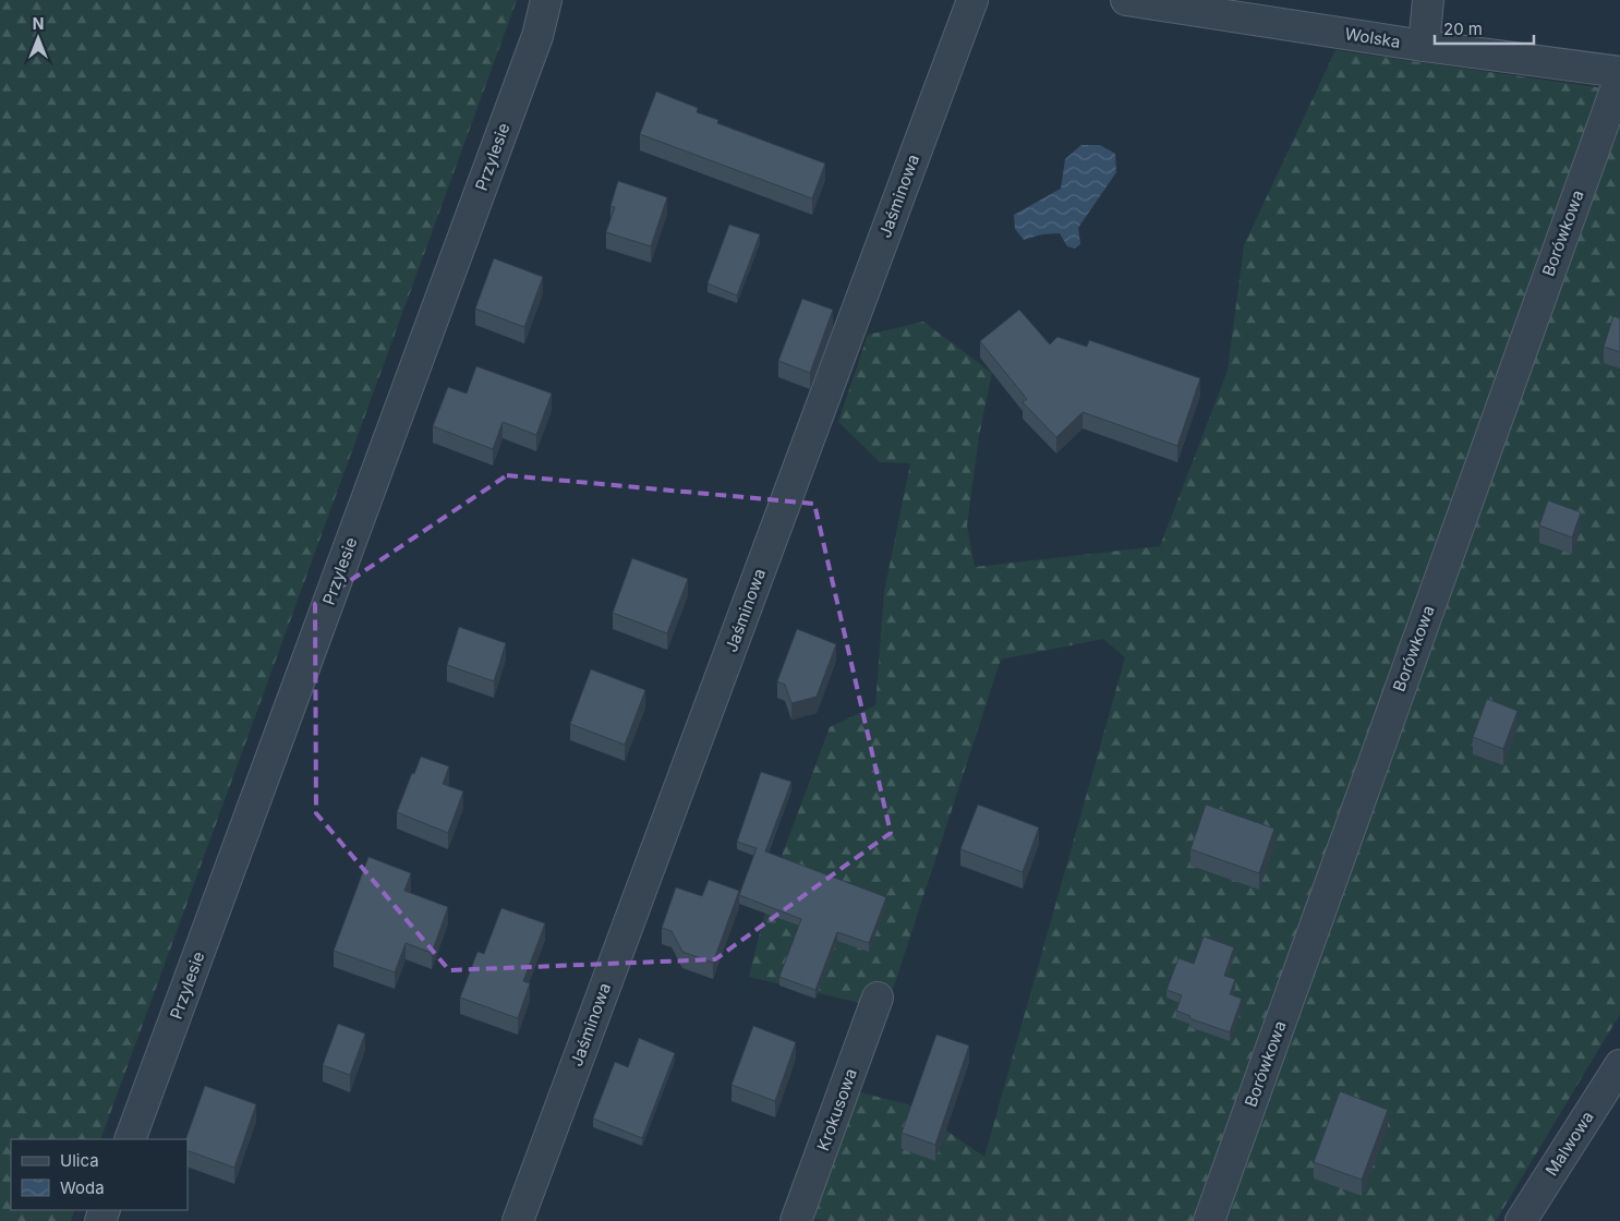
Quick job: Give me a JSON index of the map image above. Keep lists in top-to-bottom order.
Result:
{
  "streets": {
    "street": [
      "Wolska",
      "Przylesie",
      "Jaśminowa",
      "Borówkowa",
      "Krokusowa",
      "Malwowa"
    ]
  },
  "legend": ["Ulica", "Woda"],
  "scale_bar": "20 m",
  "north": "top"
}
